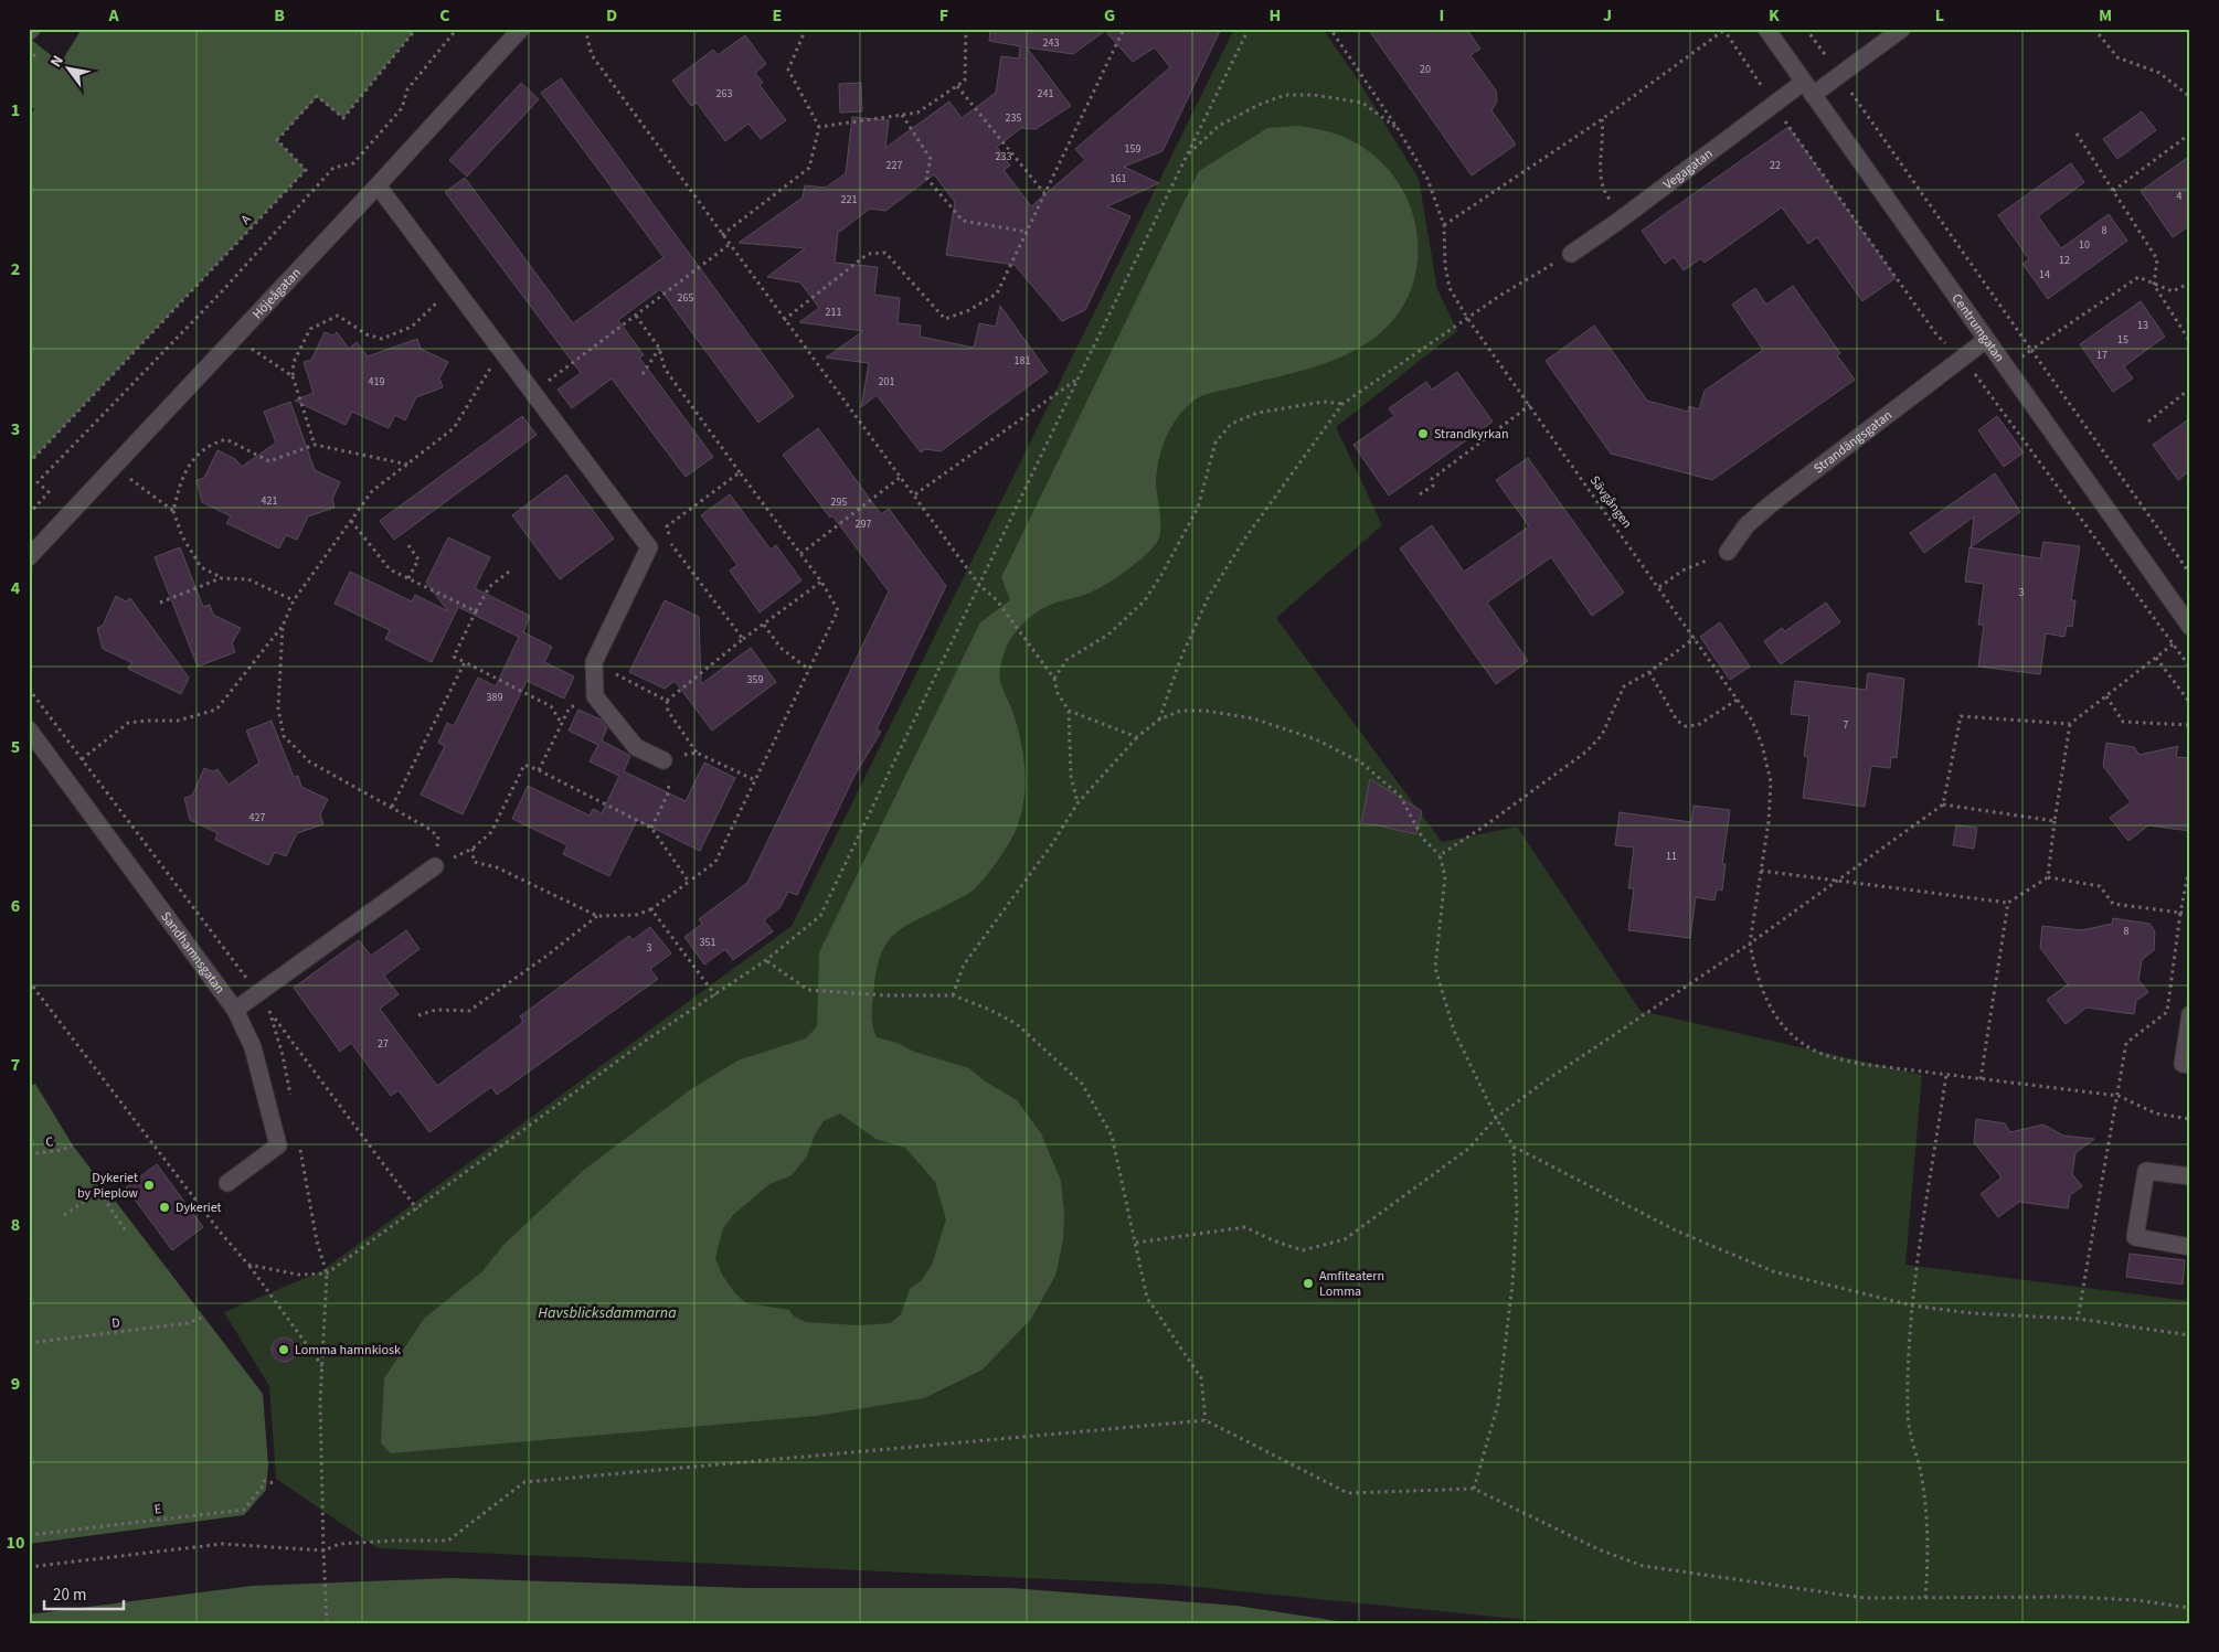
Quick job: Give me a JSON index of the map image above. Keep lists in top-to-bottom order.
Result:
{
  "streets": {
    "street": [
      "Vegagatan",
      "Höjeågatan",
      "Centrumgatan",
      "Strandängsgatan",
      "Sandhamnsgatan"
    ],
    "path": [
      "A",
      "Sävgången",
      "C",
      "D",
      "E"
    ]
  },
  "crossings": [
    ["Vegagatan", "Centrumgatan"],
    ["Centrumgatan", "Strandängsgatan"]
  ],
  "water": ["Havsblicksdammarna"],
  "places": [
    "Strandkyrkan",
    "Dykeriet by Pieplow",
    "Dykeriet",
    "Amfiteatern Lomma",
    "Lomma hamnkiosk"
  ],
  "house_numbers": [
    "243",
    "20",
    "263",
    "241",
    "235",
    "159",
    "233",
    "227",
    "22",
    "161",
    "4",
    "221",
    "8",
    "10",
    "12",
    "14",
    "265",
    "211",
    "13",
    "15",
    "17",
    "181",
    "419",
    "201",
    "421",
    "295",
    "297",
    "3",
    "359",
    "389",
    "7",
    "427",
    "11",
    "8",
    "351",
    "3",
    "27"
  ],
  "scale_bar": "20 m",
  "north": "top left",
  "grid": {
    "columns": [
      "A",
      "B",
      "C",
      "D",
      "E",
      "F",
      "G",
      "H",
      "I",
      "J",
      "K",
      "L",
      "M"
    ],
    "rows": [
      "1",
      "2",
      "3",
      "4",
      "5",
      "6",
      "7",
      "8",
      "9",
      "10"
    ]
  }
}
